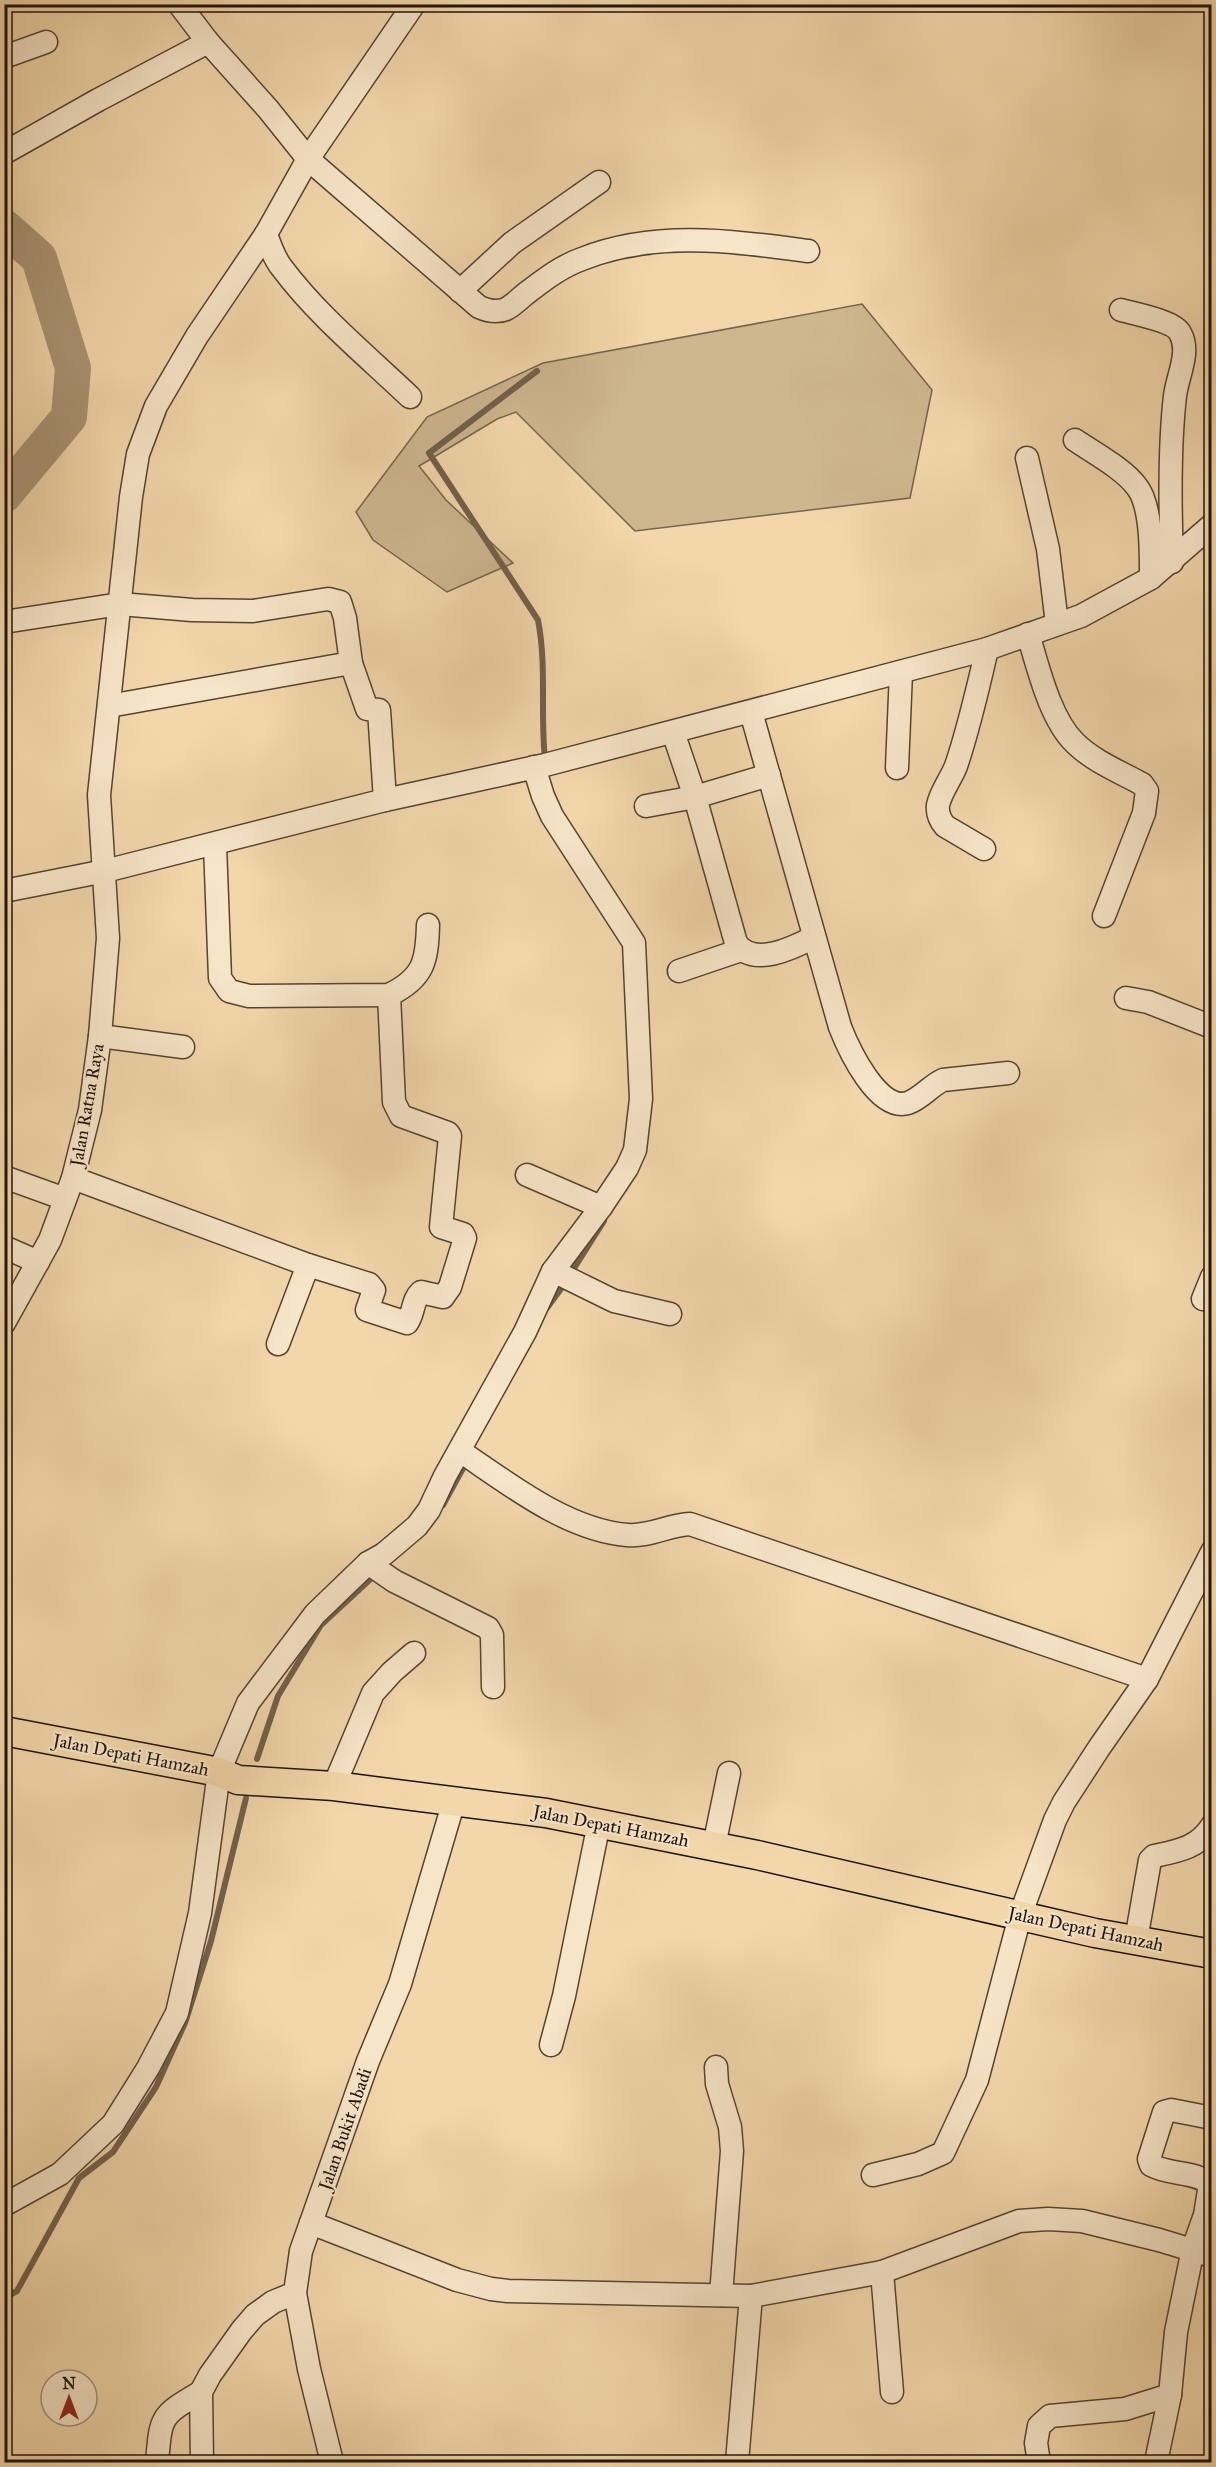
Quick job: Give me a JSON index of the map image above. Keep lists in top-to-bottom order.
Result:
{
  "streets": {
    "main road": ["Jalan Depati Hamzah"],
    "street": ["Jalan Ratna Raya", "Jalan Bukit Abadi"]
  },
  "crossings": [
    ["Jalan Depati Hamzah", "Jalan Bukit Abadi"]
  ],
  "north": "top"
}
